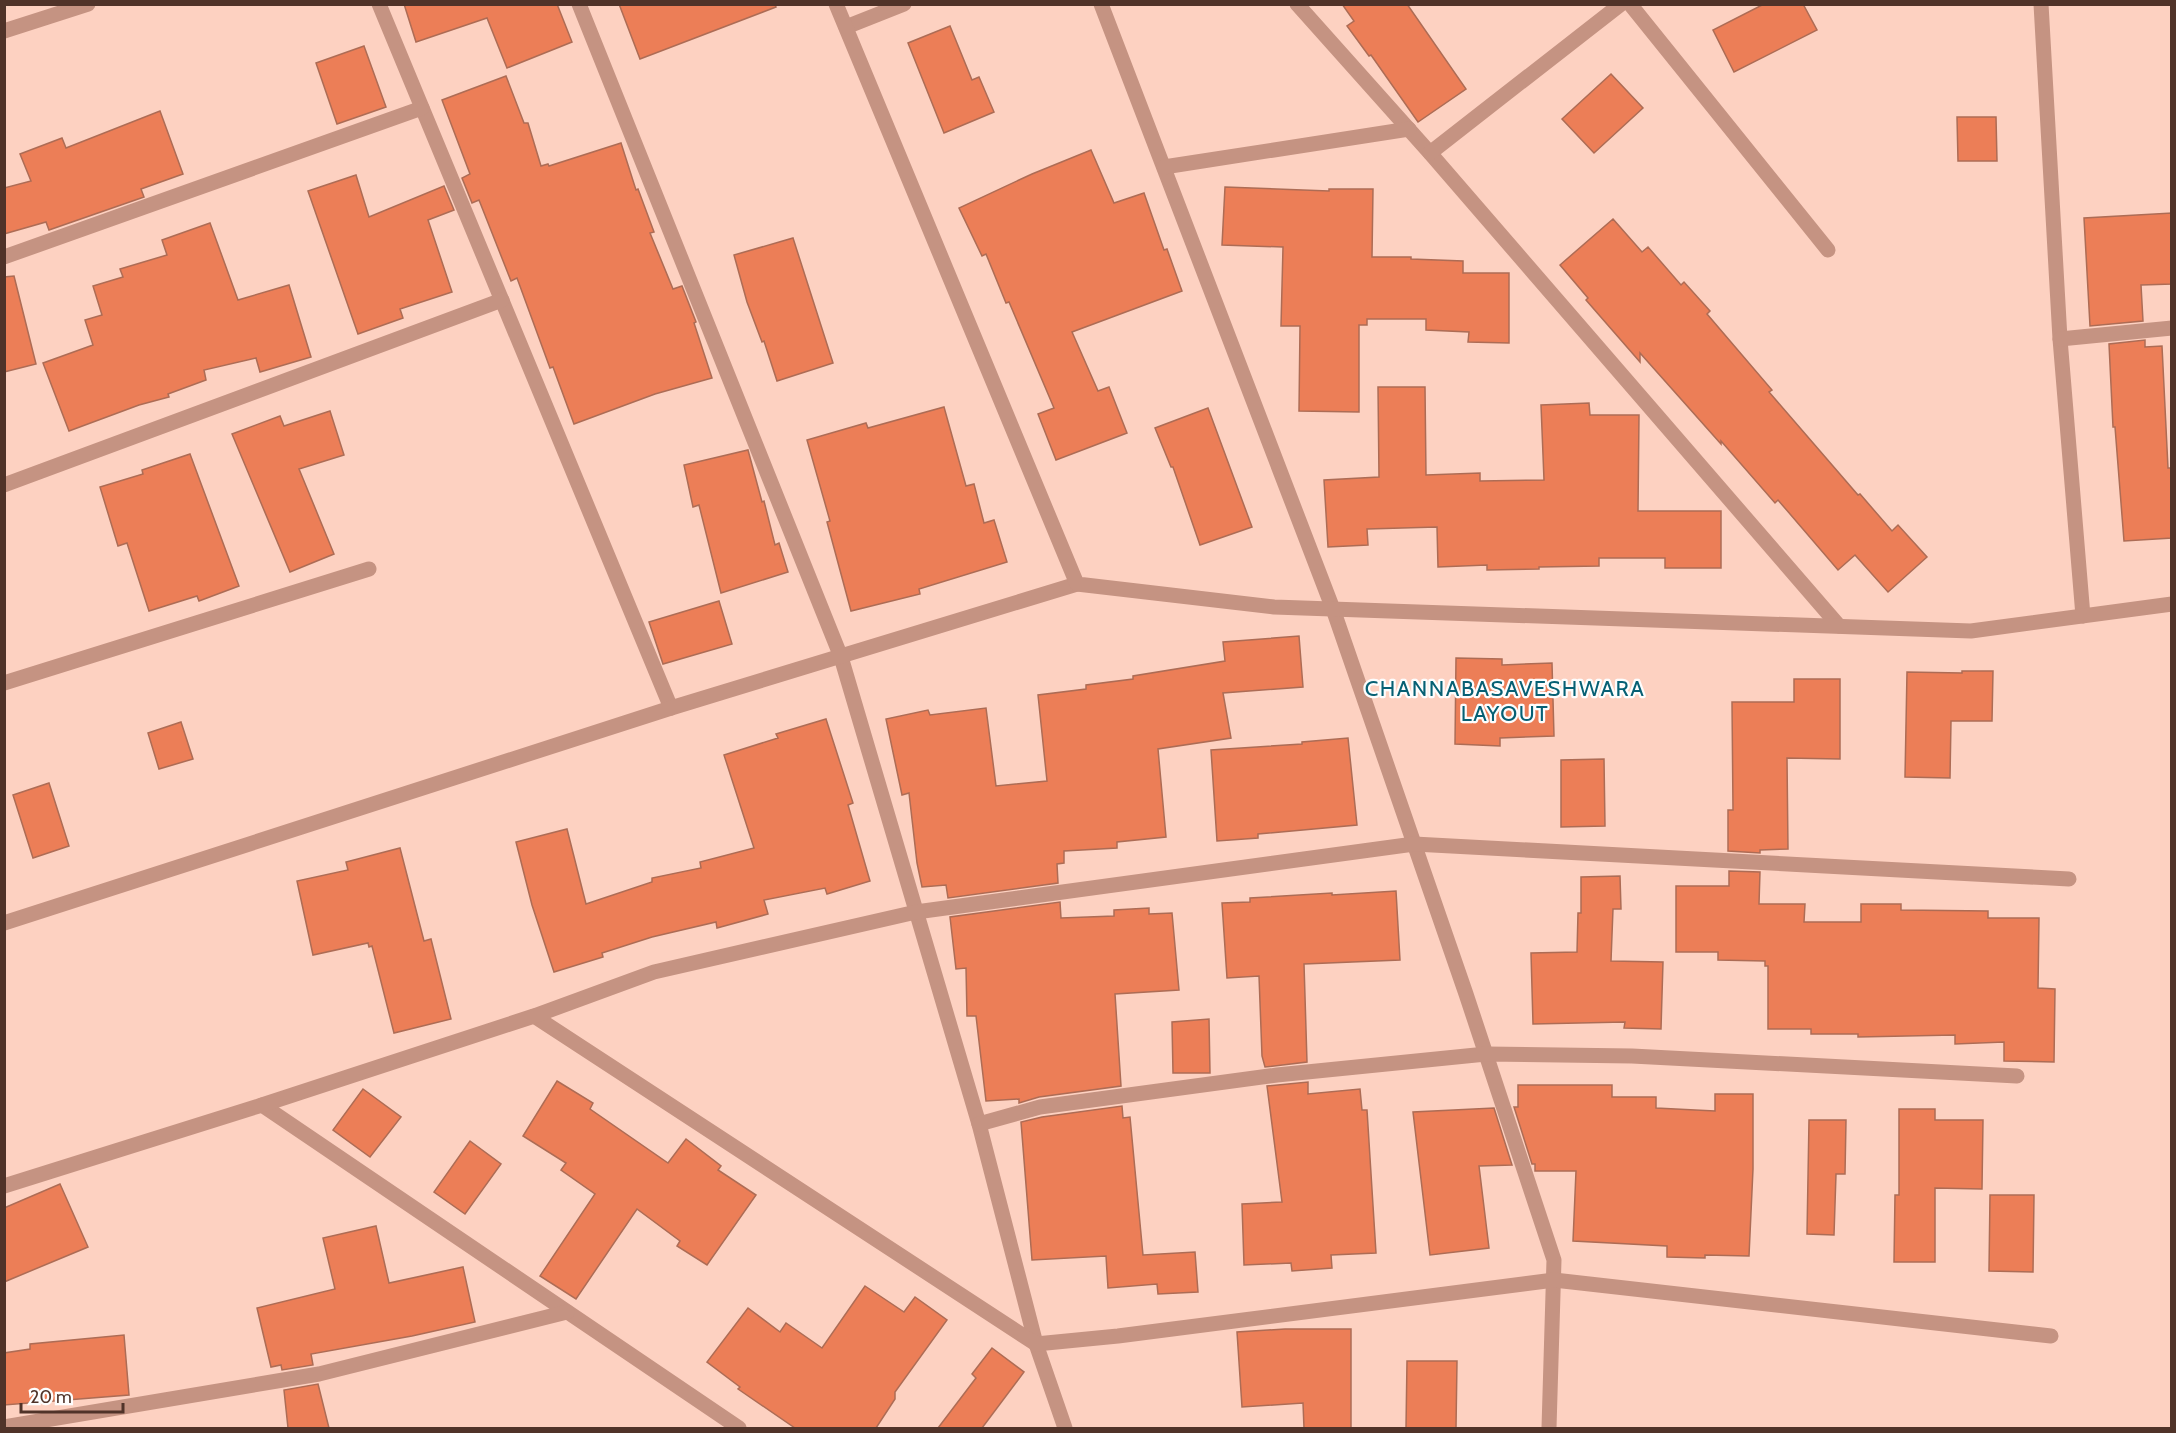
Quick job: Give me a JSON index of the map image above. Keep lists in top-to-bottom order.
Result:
{
  "districts": ["CHANNABASAVESHWARA LAYOUT"],
  "scale_bar": "20 m"
}
